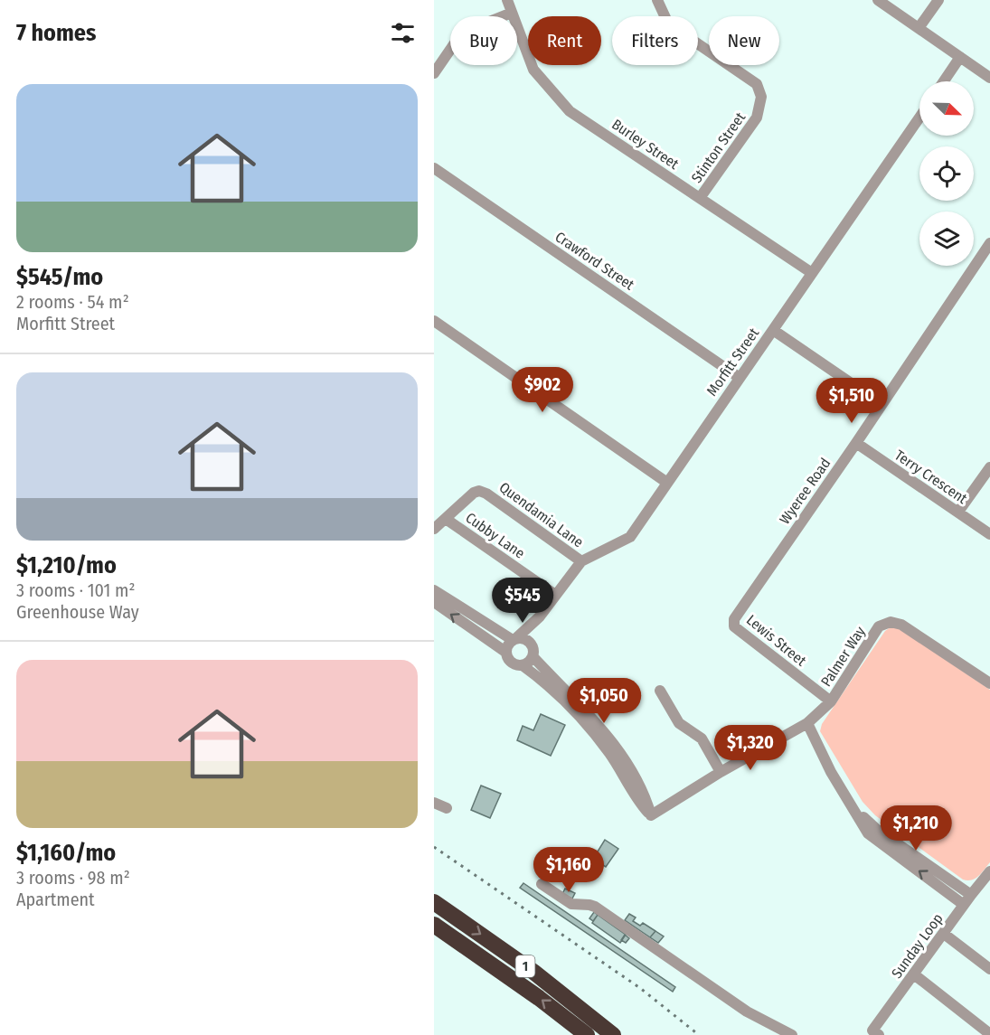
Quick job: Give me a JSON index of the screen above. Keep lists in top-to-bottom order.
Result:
{
  "streets": {
    "highway": ["1"],
    "street": [
      "Burley Street",
      "Stinton Street",
      "Crawford Street",
      "Morfitt Street",
      "Terry Crescent",
      "Wyeree Road",
      "Quendamia Lane",
      "Cubby Lane",
      "Lewis Street",
      "Palmer Way",
      "Sunday Loop"
    ]
  },
  "crossings": [
    ["Burley Street", "Stinton Street"],
    ["Burley Street", "Morfitt Street"],
    ["Crawford Street", "Morfitt Street"],
    ["Morfitt Street", "Quendamia Lane"],
    ["Morfitt Street", "Cubby Lane"],
    ["Terry Crescent", "Wyeree Road"],
    ["Wyeree Road", "Lewis Street"],
    ["Quendamia Lane", "Cubby Lane"],
    ["Lewis Street", "Palmer Way"]
  ],
  "north": "bottom right",
  "page": {
    "heading": "7 homes",
    "chip": [
      "Buy",
      "Rent",
      "Filters",
      "New"
    ],
    "list": [
      {
        "name": "$545/mo",
        "note": "2 rooms · 54 m² · Morfitt Street"
      },
      {
        "name": "$1,210/mo",
        "note": "3 rooms · 101 m² · Greenhouse Way"
      },
      {
        "name": "$1,160/mo",
        "note": "3 rooms · 98 m² · Apartment"
      }
    ],
    "price": [
      "$902",
      "$1,510",
      "$545",
      "$1,050",
      "$1,320",
      "$1,210",
      "$1,160"
    ]
  }
}
